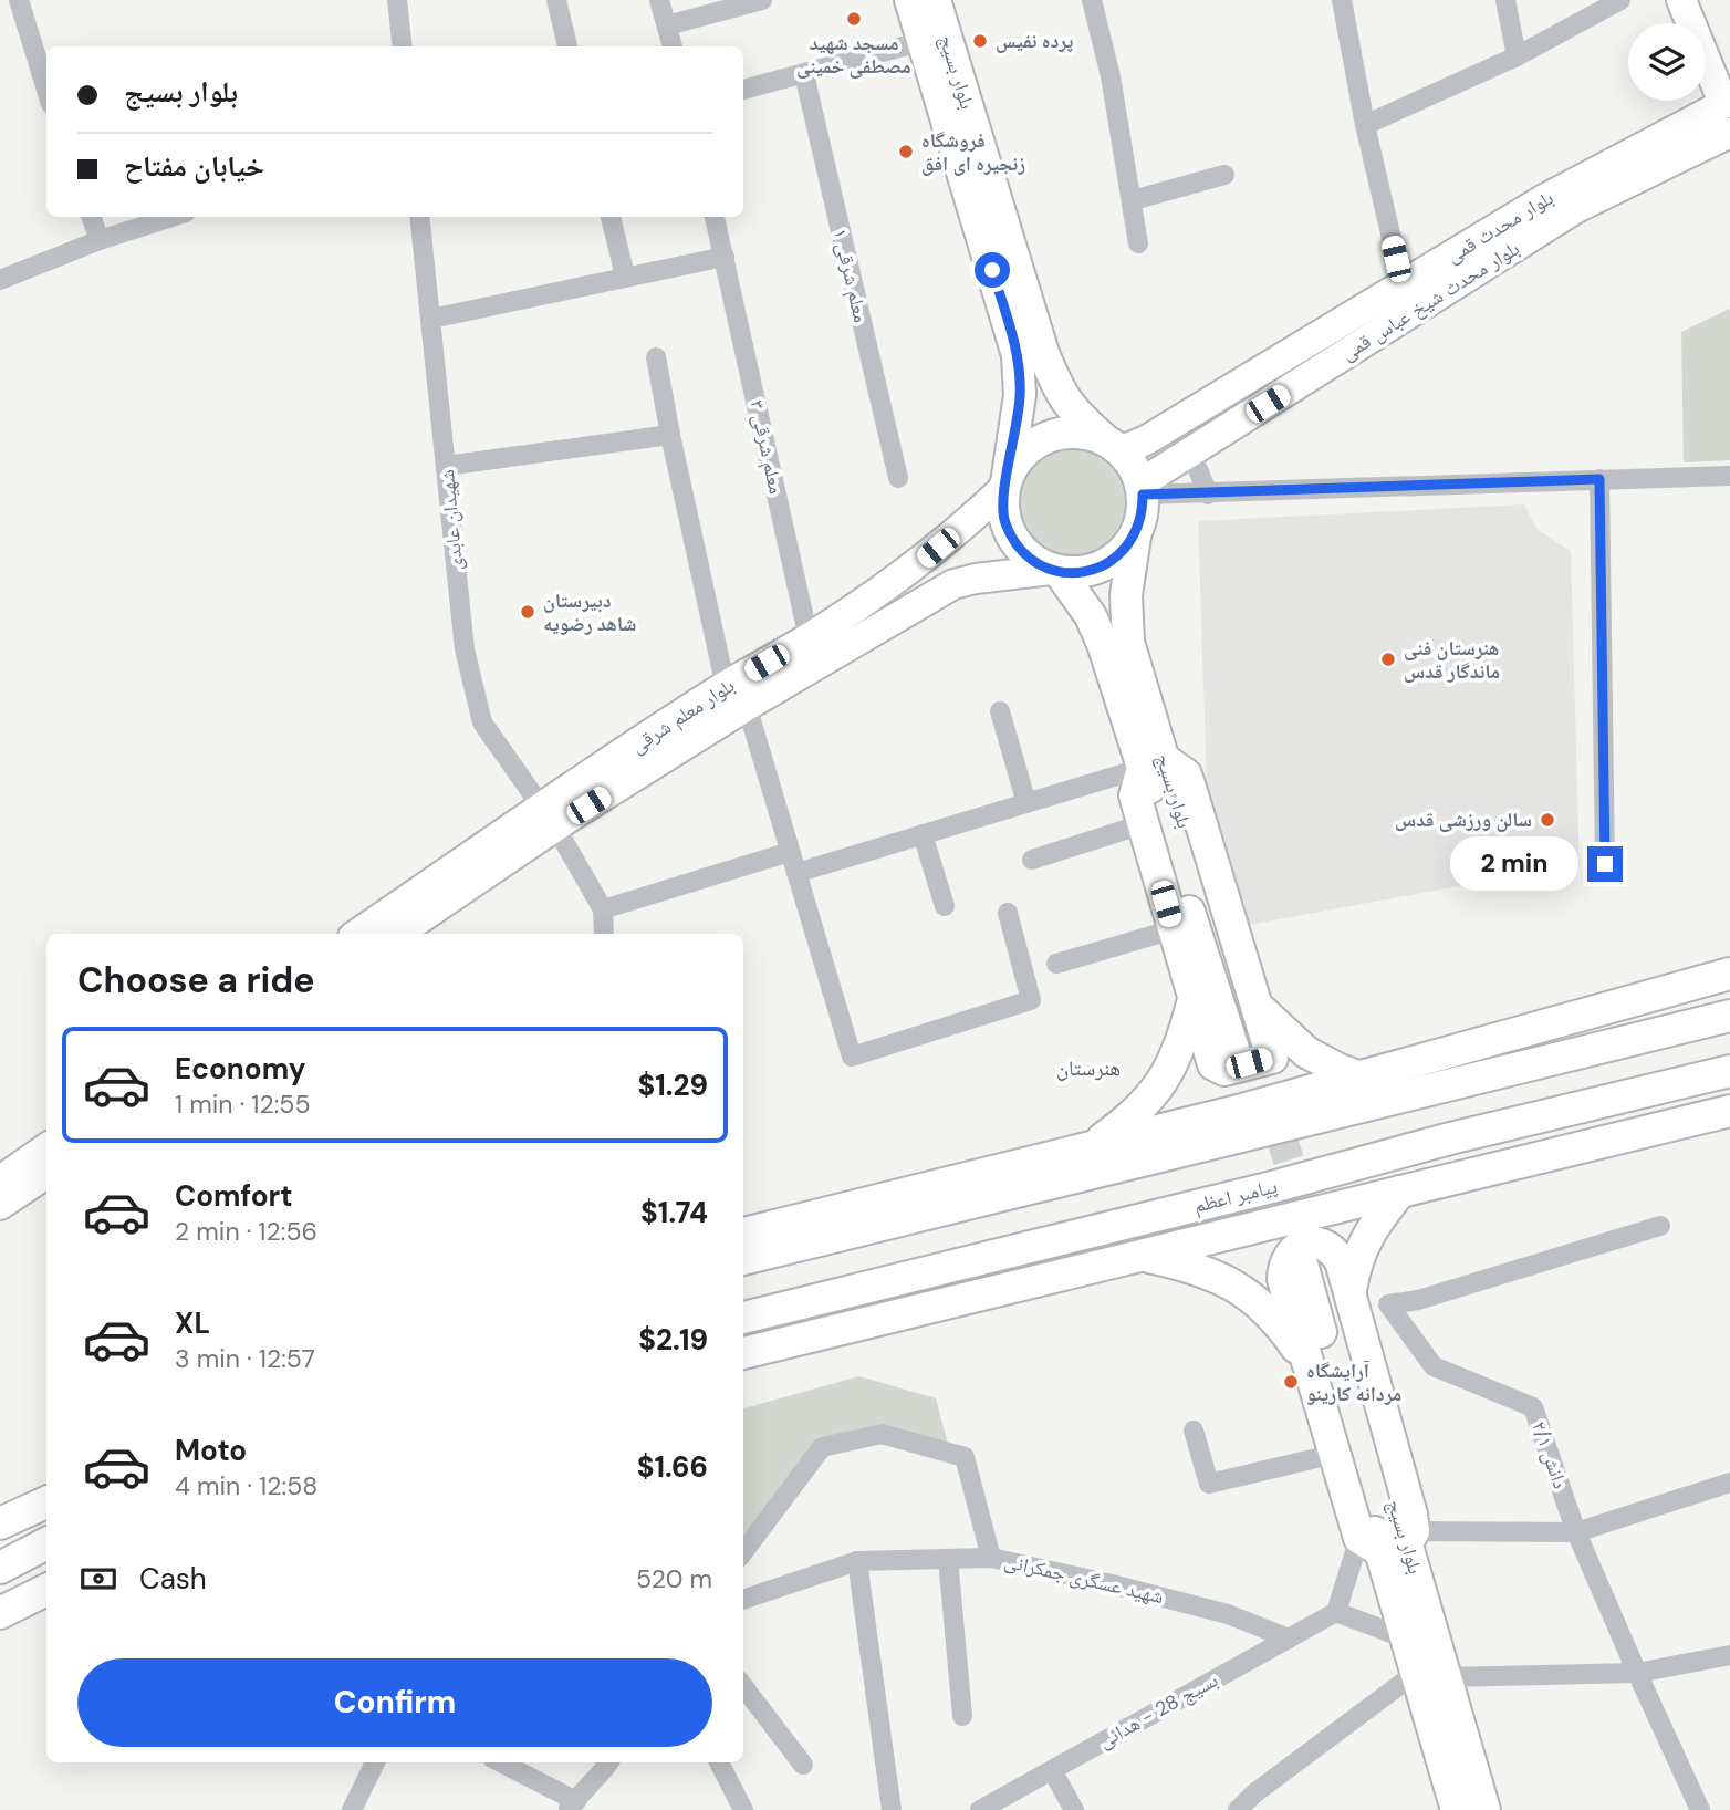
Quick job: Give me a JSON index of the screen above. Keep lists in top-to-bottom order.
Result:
{
  "streets": {
    "main road": [
      "بلوار بسیج",
      "بلوار محدث قمی",
      "بلوار محدث شیخ عباس قمی",
      "بلوار معلم شرقی",
      "پیامبر اعظم"
    ],
    "street": [
      "معلم شرقی ۱",
      "معلم شرقی ۳",
      "شهیدان عابدی",
      "دانش ۲/۱",
      "شهید عسگری جمکرانی",
      "بسیج 28 - هدائی"
    ]
  },
  "crossings": [
    ["بلوار بسیج", "بلوار محدث قمی"],
    ["بلوار بسیج", "بلوار محدث شیخ عباس قمی"],
    ["بلوار بسیج", "بلوار معلم شرقی"],
    ["بلوار محدث قمی", "بلوار محدث شیخ عباس قمی"],
    ["بلوار محدث قمی", "بلوار معلم شرقی"],
    ["بلوار محدث شیخ عباس قمی", "بلوار معلم شرقی"],
    ["معلم شرقی ۳", "بلوار معلم شرقی"],
    ["شهیدان عابدی", "بلوار معلم شرقی"],
    ["شهید عسگری جمکرانی", "بسیج 28 - هدائی"]
  ],
  "districts": ["هنرستان"],
  "places": [
    "مسجد شهید مصطفی خمینی",
    "پرده نفیس",
    "فروشگاه زنجیره ای افق",
    "دبیرستان شاهد رضویه",
    "هنرستان فنی ماندگار قدس",
    "سالن ورزشی قدس",
    "آرایشگاه مردانه کارینو"
  ],
  "page": {
    "banner": ["بلوار بسیج", "خیابان مفتاح"],
    "bubble": "2 min",
    "heading": "Choose a ride",
    "list": [
      {
        "name": "Economy",
        "note": "1 min · 12:55",
        "value": "$1.29"
      },
      {
        "name": "Comfort",
        "note": "2 min · 12:56",
        "value": "$1.74"
      },
      {
        "name": "XL",
        "note": "3 min · 12:57",
        "value": "$2.19"
      },
      {
        "name": "Moto",
        "note": "4 min · 12:58",
        "value": "$1.66"
      }
    ],
    "pay": ["Cash", "520 m"],
    "buttons": "Confirm"
  }
}
